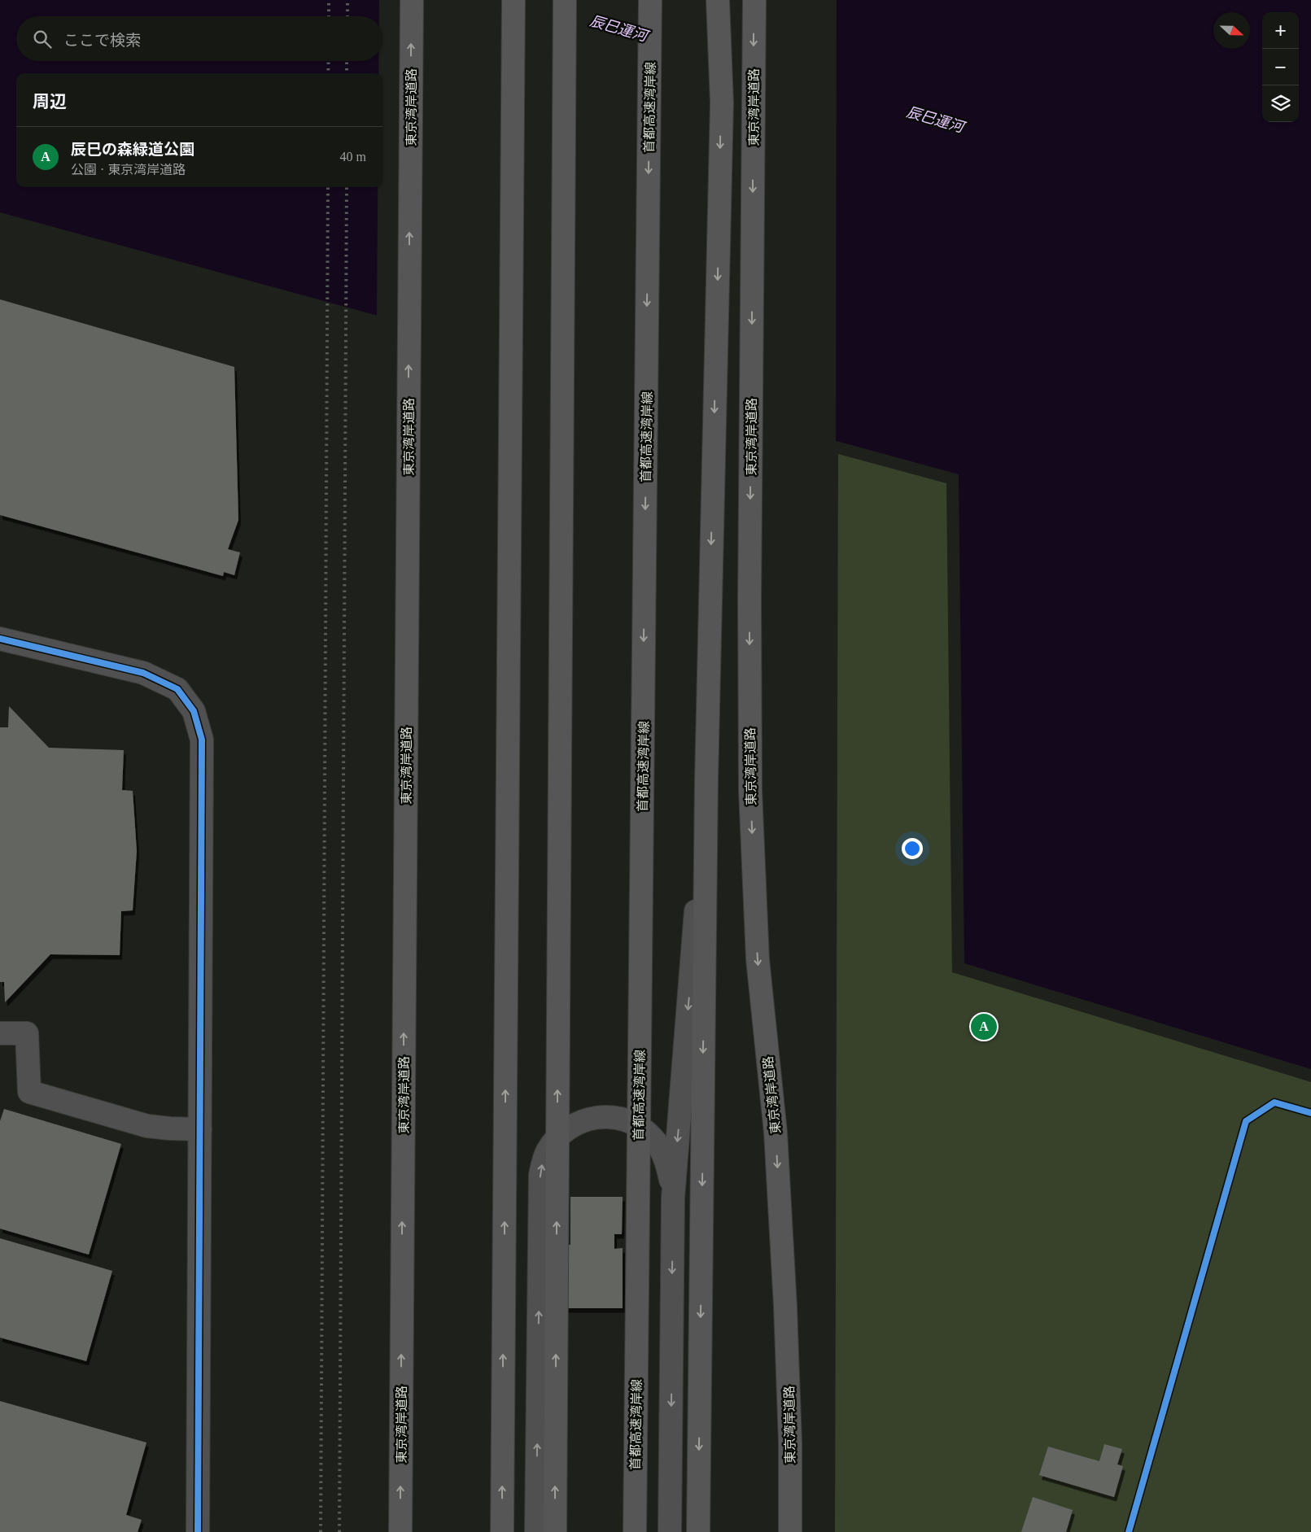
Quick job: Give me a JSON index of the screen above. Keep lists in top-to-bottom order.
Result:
{
  "streets": {
    "highway": ["東京湾岸道路", "首都高速湾岸線"]
  },
  "water": ["辰巳運河"],
  "north": "right",
  "page": {
    "map_buttons": ["+", "−"],
    "search": "ここで検索",
    "heading": "周辺",
    "list": [
      {
        "mark": "A",
        "name": "辰巳の森緑道公園",
        "note": "公園 · 東京湾岸道路",
        "value": "40 m"
      }
    ],
    "pins": "A"
  }
}
